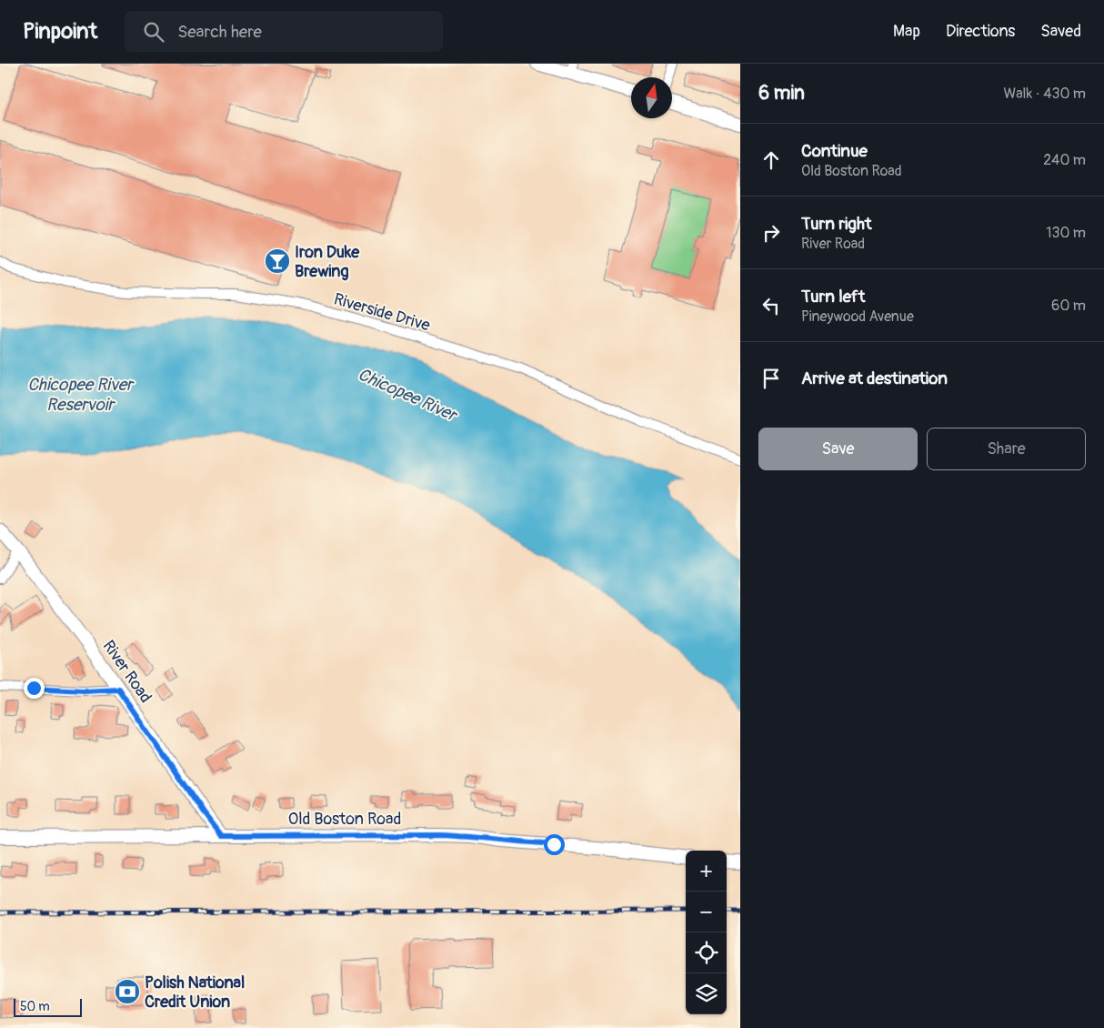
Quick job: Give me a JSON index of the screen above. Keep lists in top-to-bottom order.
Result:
{
  "streets": {
    "street": ["Riverside Drive", "River Road", "Old Boston Road"]
  },
  "crossings": [
    ["River Road", "Old Boston Road"]
  ],
  "water": ["Chicopee River Reservoir", "Chicopee River"],
  "places": {
    "bar": ["Iron Duke Brewing"],
    "bank": ["Polish National Credit Union"]
  },
  "scale_bar": "50 m",
  "north": "top",
  "page": {
    "header": "Pinpoint",
    "search": "Search here",
    "nav": ["Map", "Directions", "Saved"],
    "heading": ["6 min", "Walk · 430 m"],
    "list": [
      ["Continue", "Old Boston Road", "240 m"],
      ["Turn right", "River Road", "130 m"],
      ["Turn left", "Pineywood Avenue", "60 m"],
      "Arrive at destination"
    ],
    "buttons": ["Save", "Share"],
    "map_buttons": ["+", "−"],
    "scale": "50 m"
  }
}
